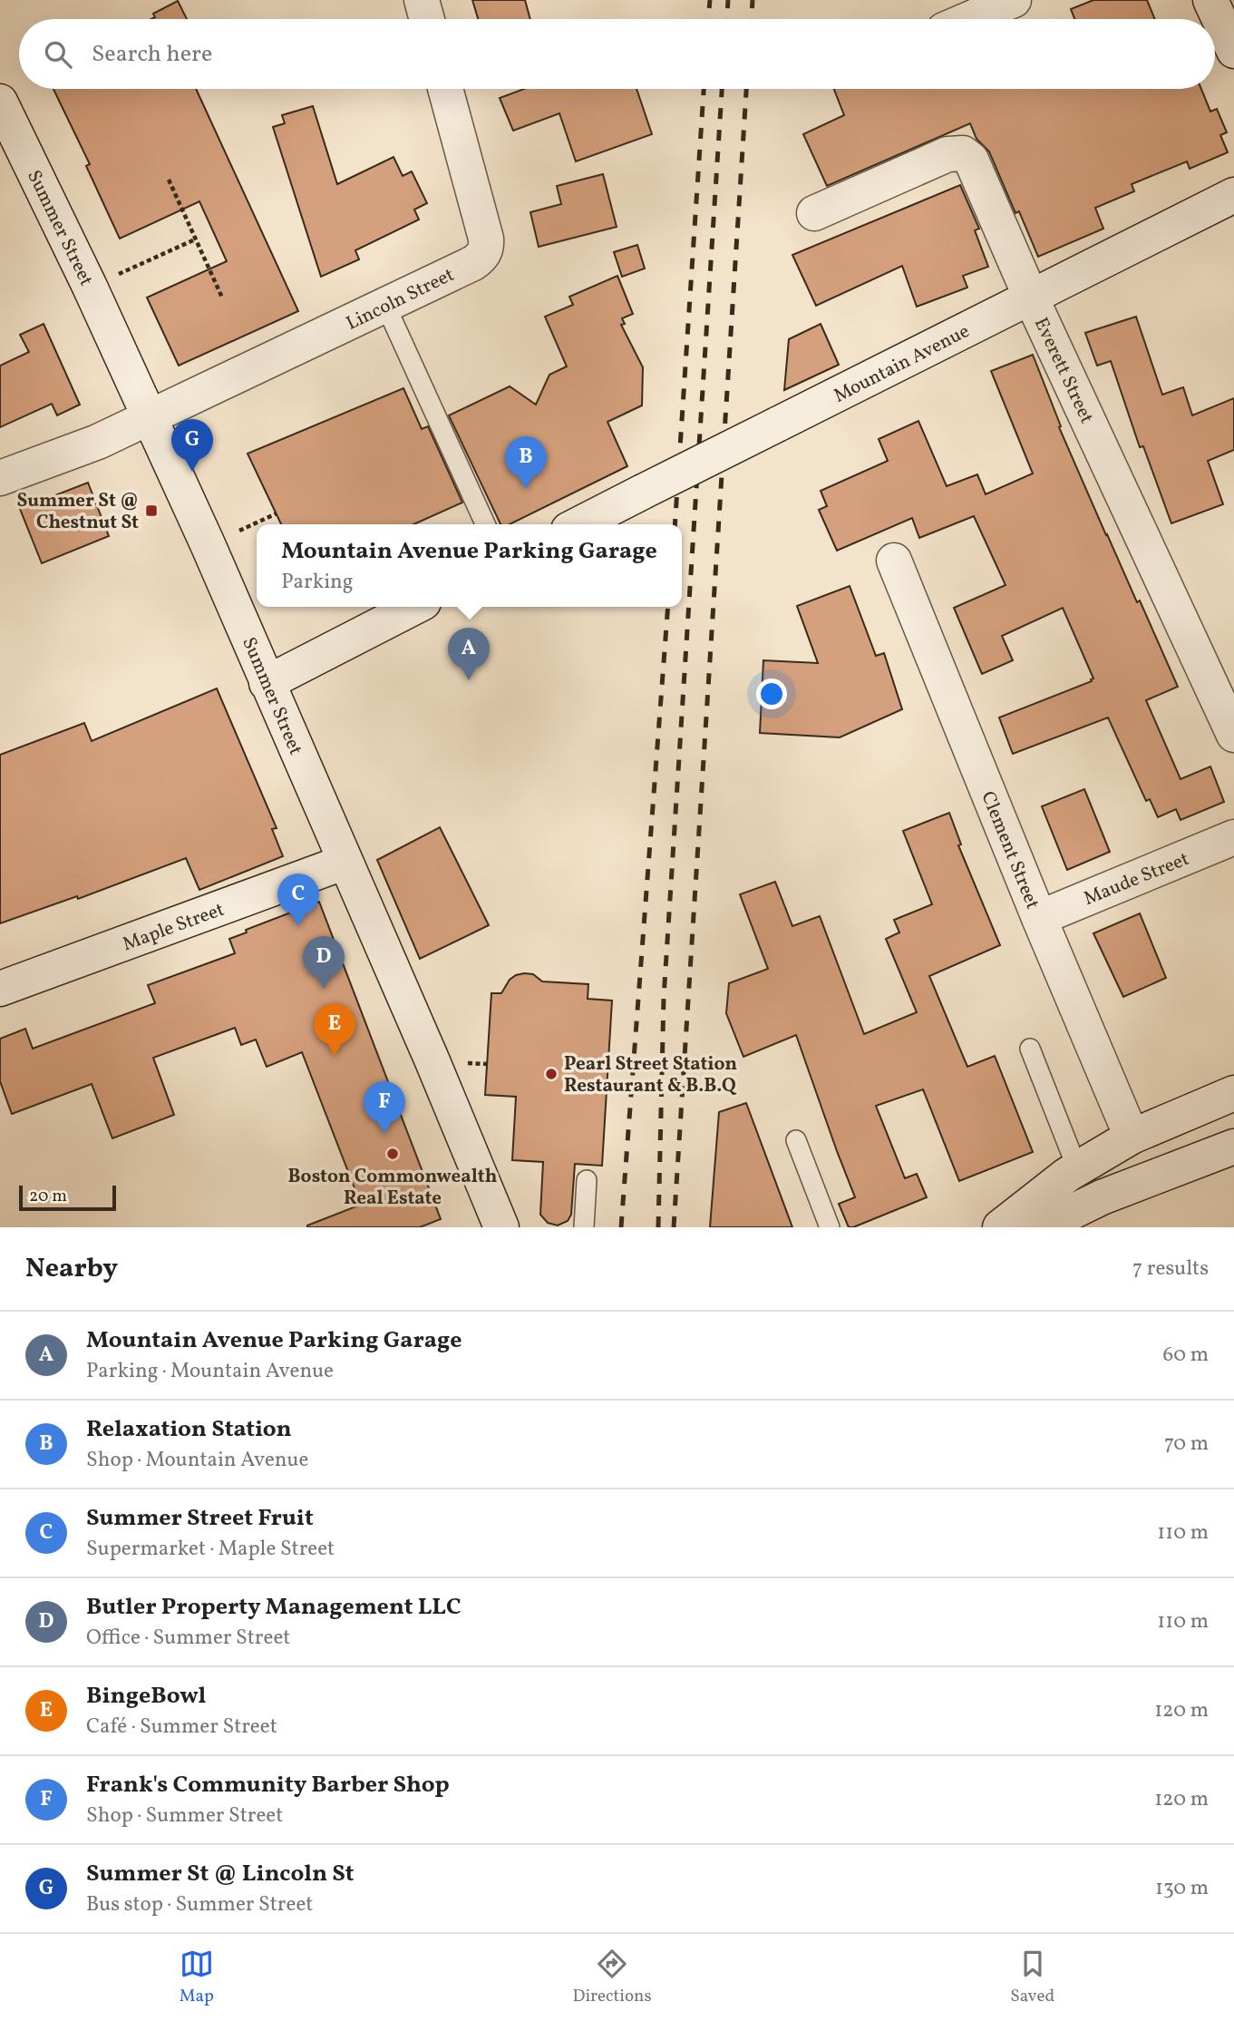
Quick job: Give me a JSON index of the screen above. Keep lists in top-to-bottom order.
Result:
{
  "streets": {
    "street": [
      "Summer Street",
      "Lincoln Street",
      "Mountain Avenue",
      "Everett Street",
      "Clement Street",
      "Maude Street",
      "Maple Street"
    ]
  },
  "crossings": [
    ["Summer Street", "Lincoln Street"],
    ["Summer Street", "Maple Street"],
    ["Mountain Avenue", "Everett Street"],
    ["Clement Street", "Maude Street"]
  ],
  "places": {
    "transit": ["Summer St @ Chestnut St"],
    "other": ["Pearl Street Station Restaurant & B.B.Q", "Boston Commonwealth Real Estate"]
  },
  "scale_bar": "20 m",
  "page": {
    "search": "Search here",
    "pins": [
      "G",
      "B",
      "A",
      "C",
      "D",
      "E",
      "F"
    ],
    "popup": ["Mountain Avenue Parking Garage", "Parking"],
    "scale": "20 m",
    "heading": ["Nearby", "7 results"],
    "list": [
      {
        "mark": "A",
        "name": "Mountain Avenue Parking Garage",
        "note": "Parking · Mountain Avenue",
        "value": "60 m"
      },
      {
        "mark": "B",
        "name": "Relaxation Station",
        "note": "Shop · Mountain Avenue",
        "value": "70 m"
      },
      {
        "mark": "C",
        "name": "Summer Street Fruit",
        "note": "Supermarket · Maple Street",
        "value": "110 m"
      },
      {
        "mark": "D",
        "name": "Butler Property Management LLC",
        "note": "Office · Summer Street",
        "value": "110 m"
      },
      {
        "mark": "E",
        "name": "BingeBowl",
        "note": "Café · Summer Street",
        "value": "120 m"
      },
      {
        "mark": "F",
        "name": "Frank's Community Barber Shop",
        "note": "Shop · Summer Street",
        "value": "120 m"
      },
      {
        "mark": "G",
        "name": "Summer St @ Lincoln St",
        "note": "Bus stop · Summer Street",
        "value": "130 m"
      }
    ],
    "nav": ["Map", "Directions", "Saved"]
  }
}
